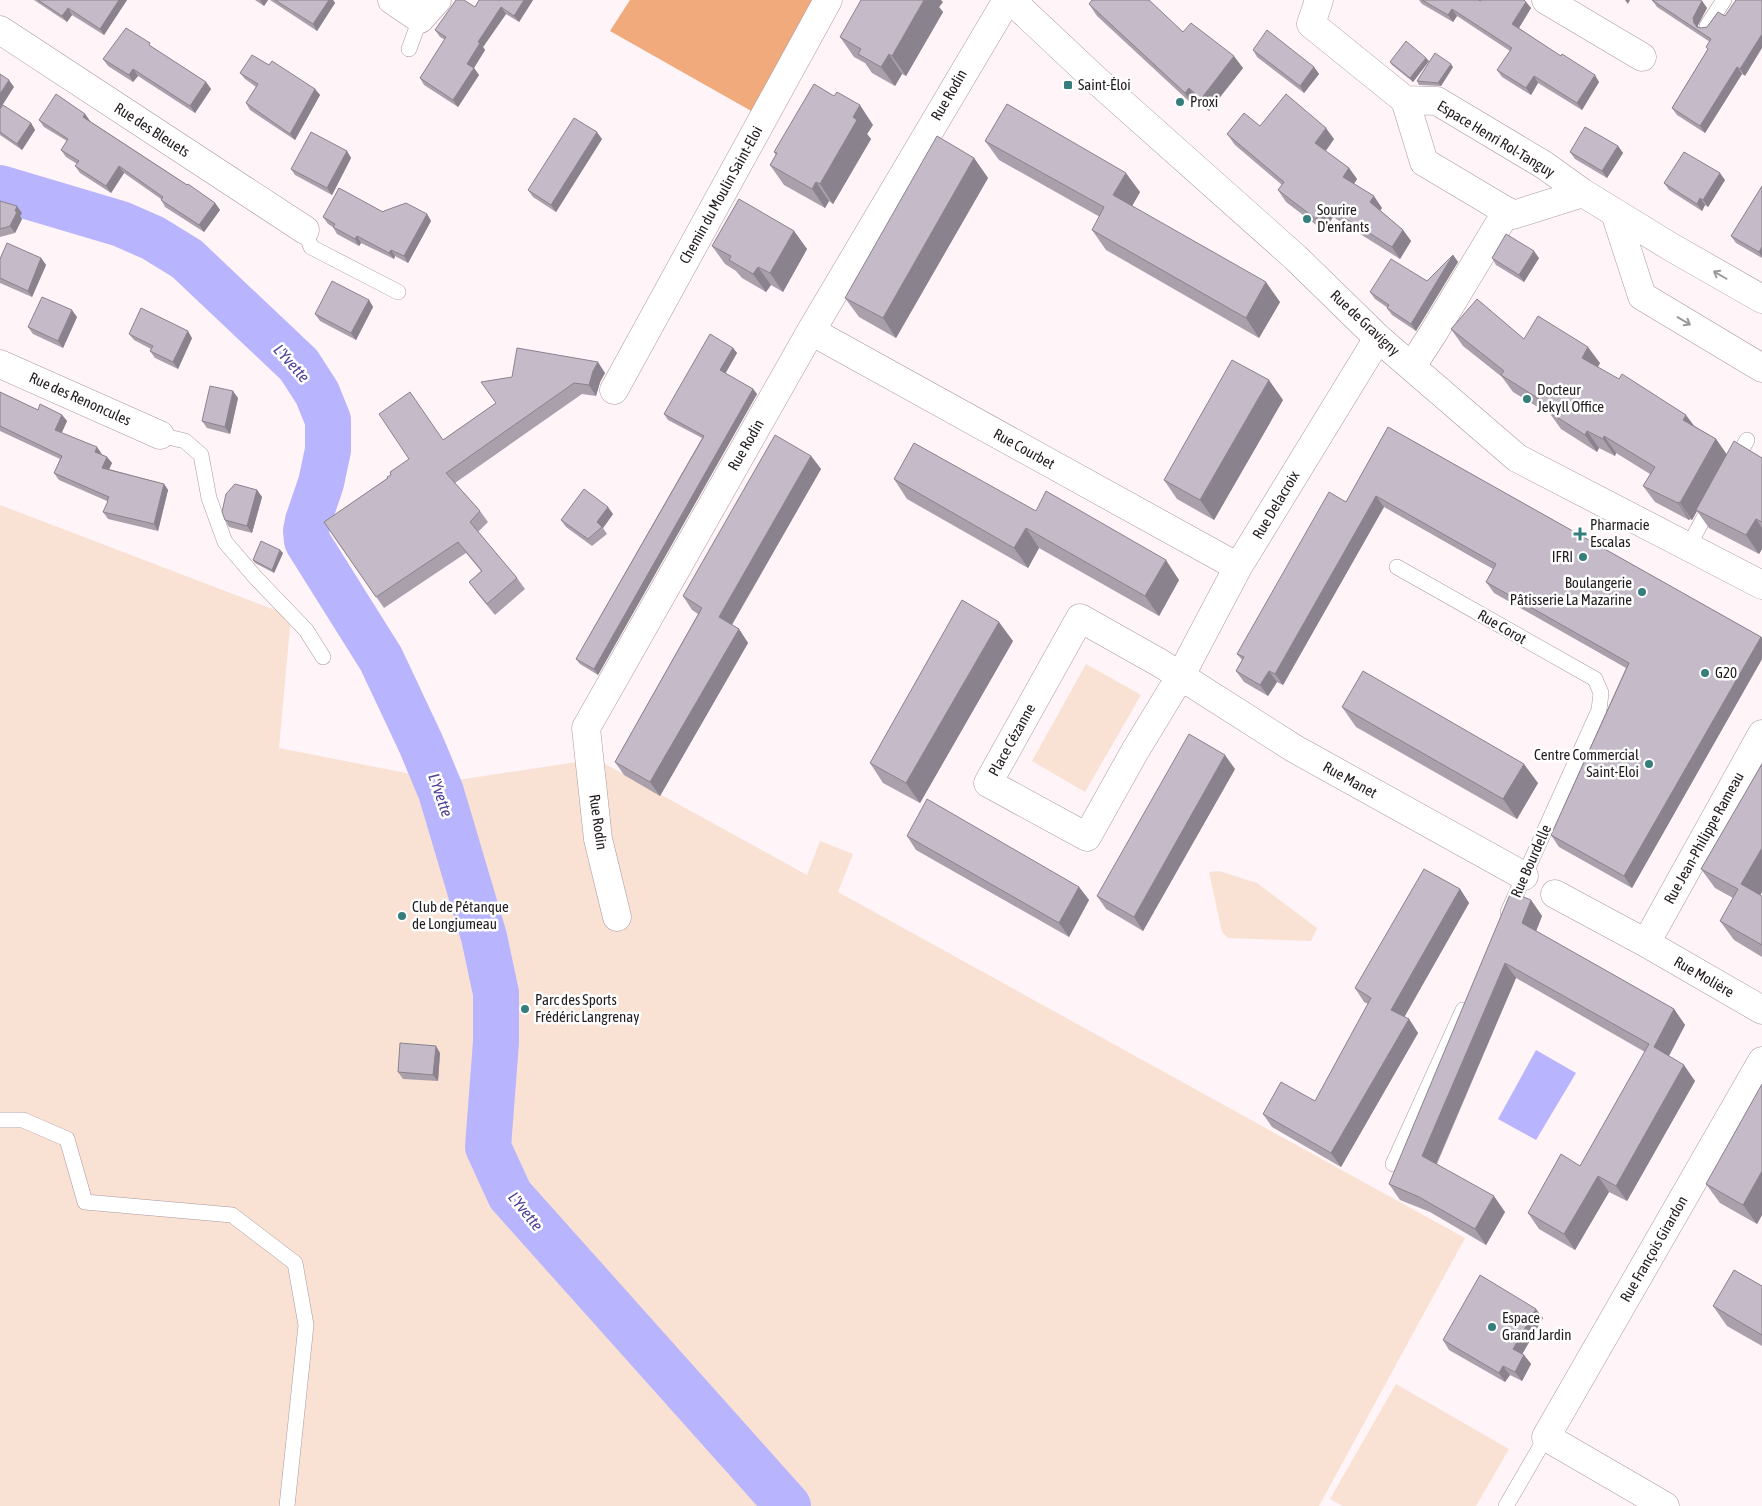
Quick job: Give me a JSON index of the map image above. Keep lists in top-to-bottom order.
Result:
{
  "streets": {
    "street": [
      "Rue Rodin",
      "Rue des Bleuets",
      "Espace Henri Rol-Tanguy",
      "Chemin du Moulin Saint-Eloi",
      "Rue de Gravigny",
      "Rue des Renoncules",
      "Rue Courbet",
      "Rue Delacroix",
      "Place Cézanne",
      "Rue Manet",
      "Rue Jean-Philippe Rameau",
      "Rue Molière",
      "Rue François Girardon"
    ],
    "lane": ["Rue Corot", "Rue Bourdelle"]
  },
  "crossings": [
    ["Rue Rodin", "Rue de Gravigny"],
    ["Rue Rodin", "Rue Courbet"],
    ["Rue de Gravigny", "Rue Delacroix"],
    ["Rue Courbet", "Rue Delacroix"],
    ["Rue Delacroix", "Place Cézanne"],
    ["Rue Delacroix", "Rue Manet"],
    ["Rue Corot", "Rue Bourdelle"],
    ["Place Cézanne", "Rue Manet"],
    ["Rue Manet", "Rue Bourdelle"],
    ["Rue Jean-Philippe Rameau", "Rue Molière"]
  ],
  "water": ["L'Yvette"],
  "places": {
    "transit": ["Saint-Éloi"],
    "other": [
      "Proxi",
      "Sourire D'enfants",
      "Docteur Jekyll Office",
      "IFRI",
      "Boulangerie Pâtisserie La Mazarine",
      "G20",
      "Centre Commercial Saint-Eloi",
      "Club de Pétanque de Longjumeau",
      "Parc des Sports Frédéric Langrenay",
      "Espace Grand Jardin"
    ],
    "health": ["Pharmacie Escalas"]
  }
}
